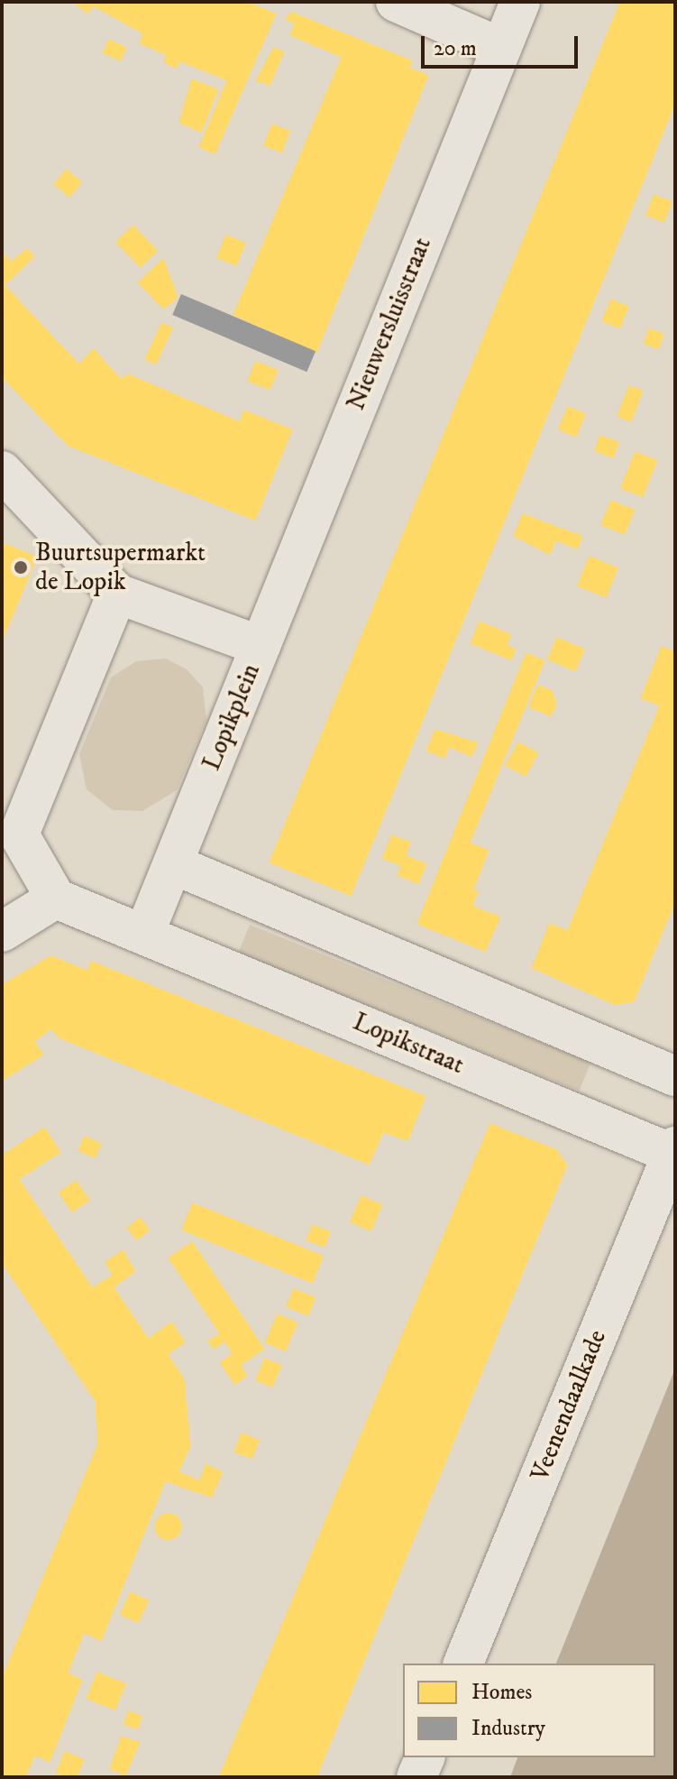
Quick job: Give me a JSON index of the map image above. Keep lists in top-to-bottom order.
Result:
{
  "streets": {
    "street": [
      "Nieuwersluisstraat",
      "Lopikplein",
      "Lopikstraat",
      "Veenendaalkade"
    ]
  },
  "crossings": [
    ["Nieuwersluisstraat", "Lopikplein"],
    ["Lopikplein", "Lopikstraat"],
    ["Lopikstraat", "Veenendaalkade"]
  ],
  "places": ["Buurtsupermarkt de Lopik"],
  "legend": ["Homes", "Industry"],
  "scale_bar": "20 m"
}
